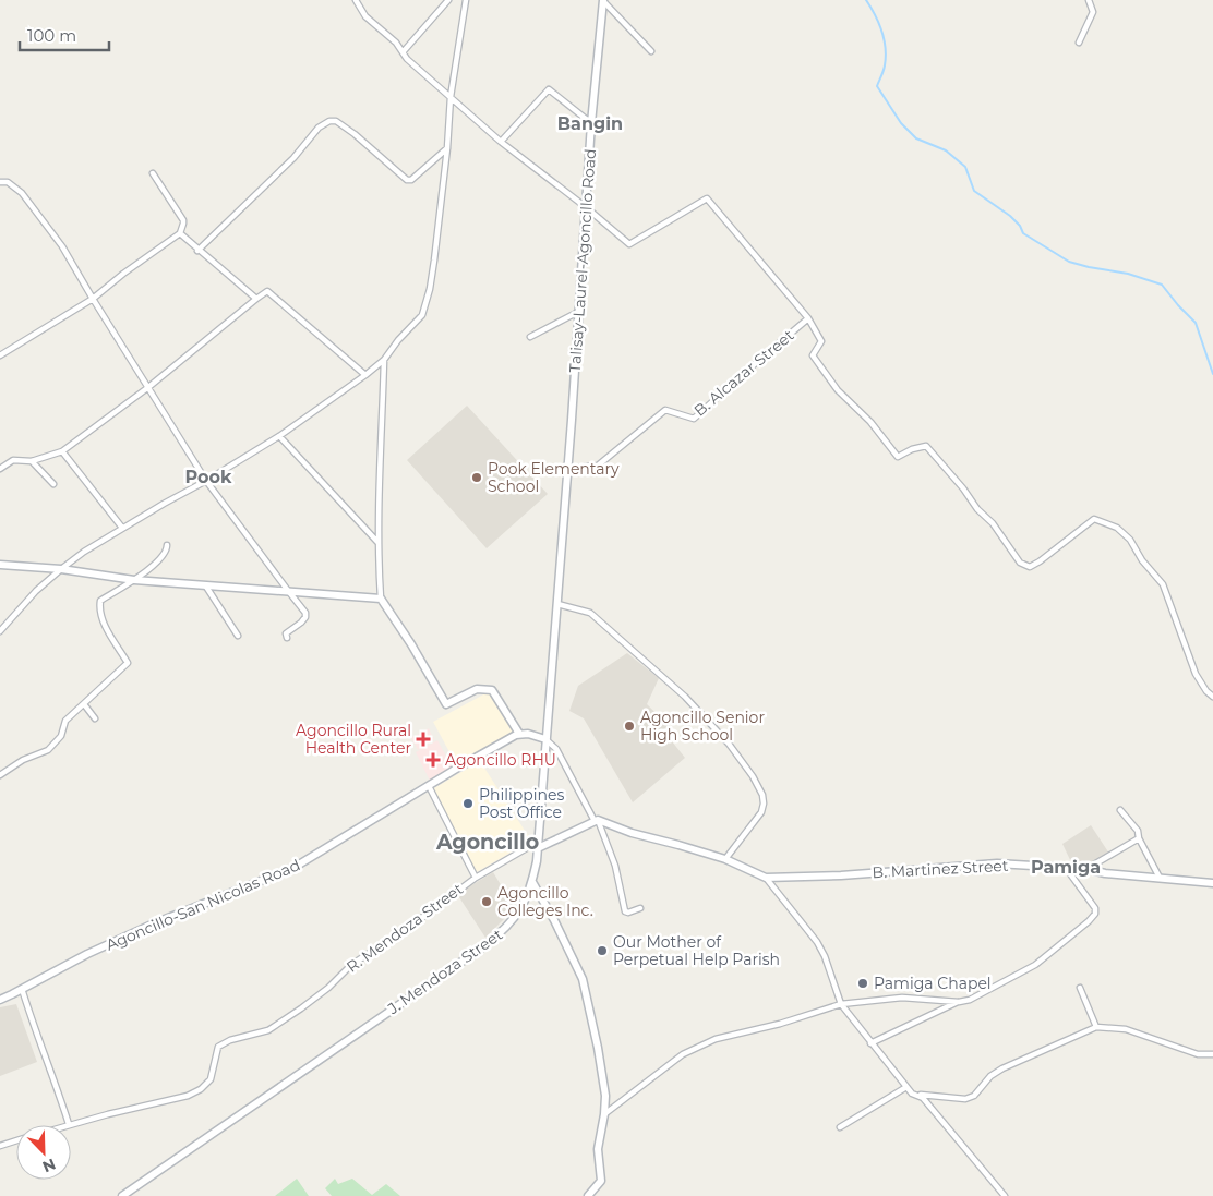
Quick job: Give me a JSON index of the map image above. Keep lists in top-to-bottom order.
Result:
{
  "streets": {
    "main road": [
      "Talisay-Laurel-Agoncillo Road",
      "B. Martinez Street",
      "Agoncillo-San Nicolas Road",
      "R. Mendoza Street",
      "J. Mendoza Street"
    ],
    "street": ["B. Alcazar Street"]
  },
  "crossings": [
    ["Talisay-Laurel-Agoncillo Road", "B. Alcazar Street"],
    ["Talisay-Laurel-Agoncillo Road", "J. Mendoza Street"],
    ["Agoncillo-San Nicolas Road", "R. Mendoza Street"],
    ["R. Mendoza Street", "J. Mendoza Street"]
  ],
  "districts": [
    "Bangin",
    "Pook",
    "Agoncillo",
    "Pamiga"
  ],
  "places": {
    "other": [
      "Pook Elementary School",
      "Agoncillo Senior High School",
      "Philippines Post Office",
      "Agoncillo Colleges Inc.",
      "Our Mother of Perpetual Help Parish",
      "Pamiga Chapel"
    ],
    "health": ["Agoncillo Rural Health Center", "Agoncillo RHU"]
  },
  "scale_bar": "100 m",
  "north": "bottom right"
}
